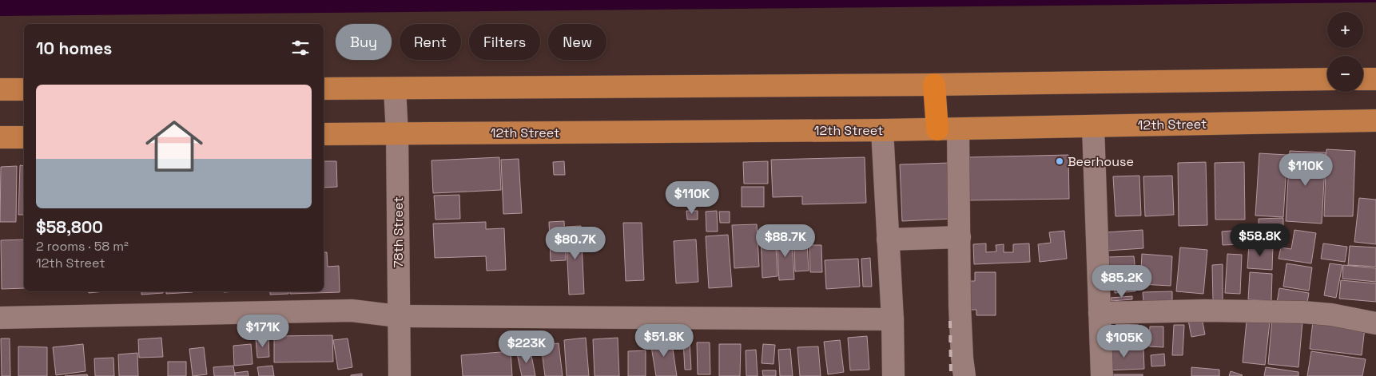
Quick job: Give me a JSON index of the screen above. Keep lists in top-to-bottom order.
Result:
{
  "streets": {
    "main road": ["12th Street"],
    "street": ["78th Street"]
  },
  "crossings": [
    ["12th Street", "78th Street"]
  ],
  "places": ["Beerhouse"],
  "page": {
    "map_buttons": ["+", "−"],
    "chip": [
      "Buy",
      "Rent",
      "Filters",
      "New"
    ],
    "heading": "10 homes",
    "list": [
      {
        "name": "$58,800",
        "note": "2 rooms · 58 m² · 12th Street"
      }
    ],
    "price": [
      "$110K",
      "$110K",
      "$58.8K",
      "$88.7K",
      "$80.7K",
      "$85.2K",
      "$171K",
      "$51.8K",
      "$105K",
      "$223K"
    ]
  }
}
